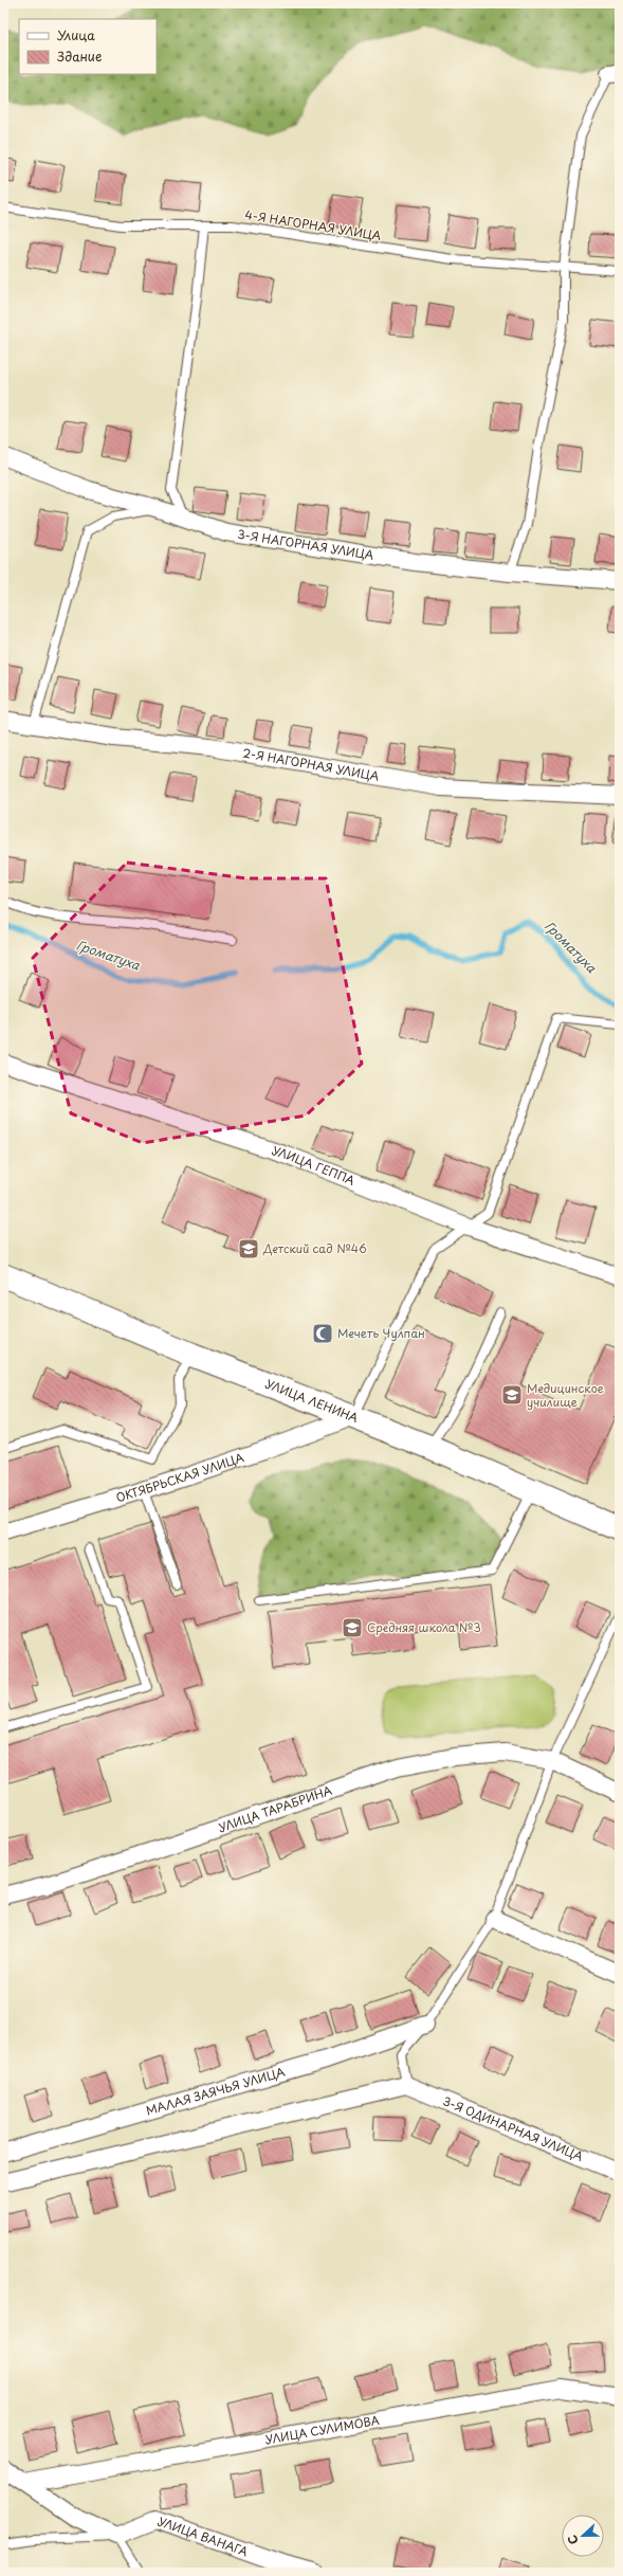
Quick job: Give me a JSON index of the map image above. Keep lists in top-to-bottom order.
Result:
{
  "streets": {
    "main road": ["УЛИЦА ЛЕНИНА"],
    "street": [
      "3-Я НАГОРНАЯ УЛИЦА",
      "2-Я НАГОРНАЯ УЛИЦА",
      "УЛИЦА ГЕППА",
      "ОКТЯБРЬСКАЯ УЛИЦА",
      "УЛИЦА ТАРАБРИНА",
      "МАЛАЯ ЗАЯЧЬЯ УЛИЦА",
      "3-Я ОДИНАРНАЯ УЛИЦА",
      "УЛИЦА СУЛИМОВА",
      "УЛИЦА ВАНАГА"
    ],
    "lane": ["4-Я НАГОРНАЯ УЛИЦА"]
  },
  "crossings": [
    ["УЛИЦА ЛЕНИНА", "ОКТЯБРЬСКАЯ УЛИЦА"]
  ],
  "water": ["Громатуха"],
  "places": {
    "school or university": ["Детский сад №46", "Медицинское училище", "Средняя школа №3"],
    "mosque": ["Мечеть Чулпан"]
  },
  "legend": ["Улица", "Здание"],
  "north": "left"
}
